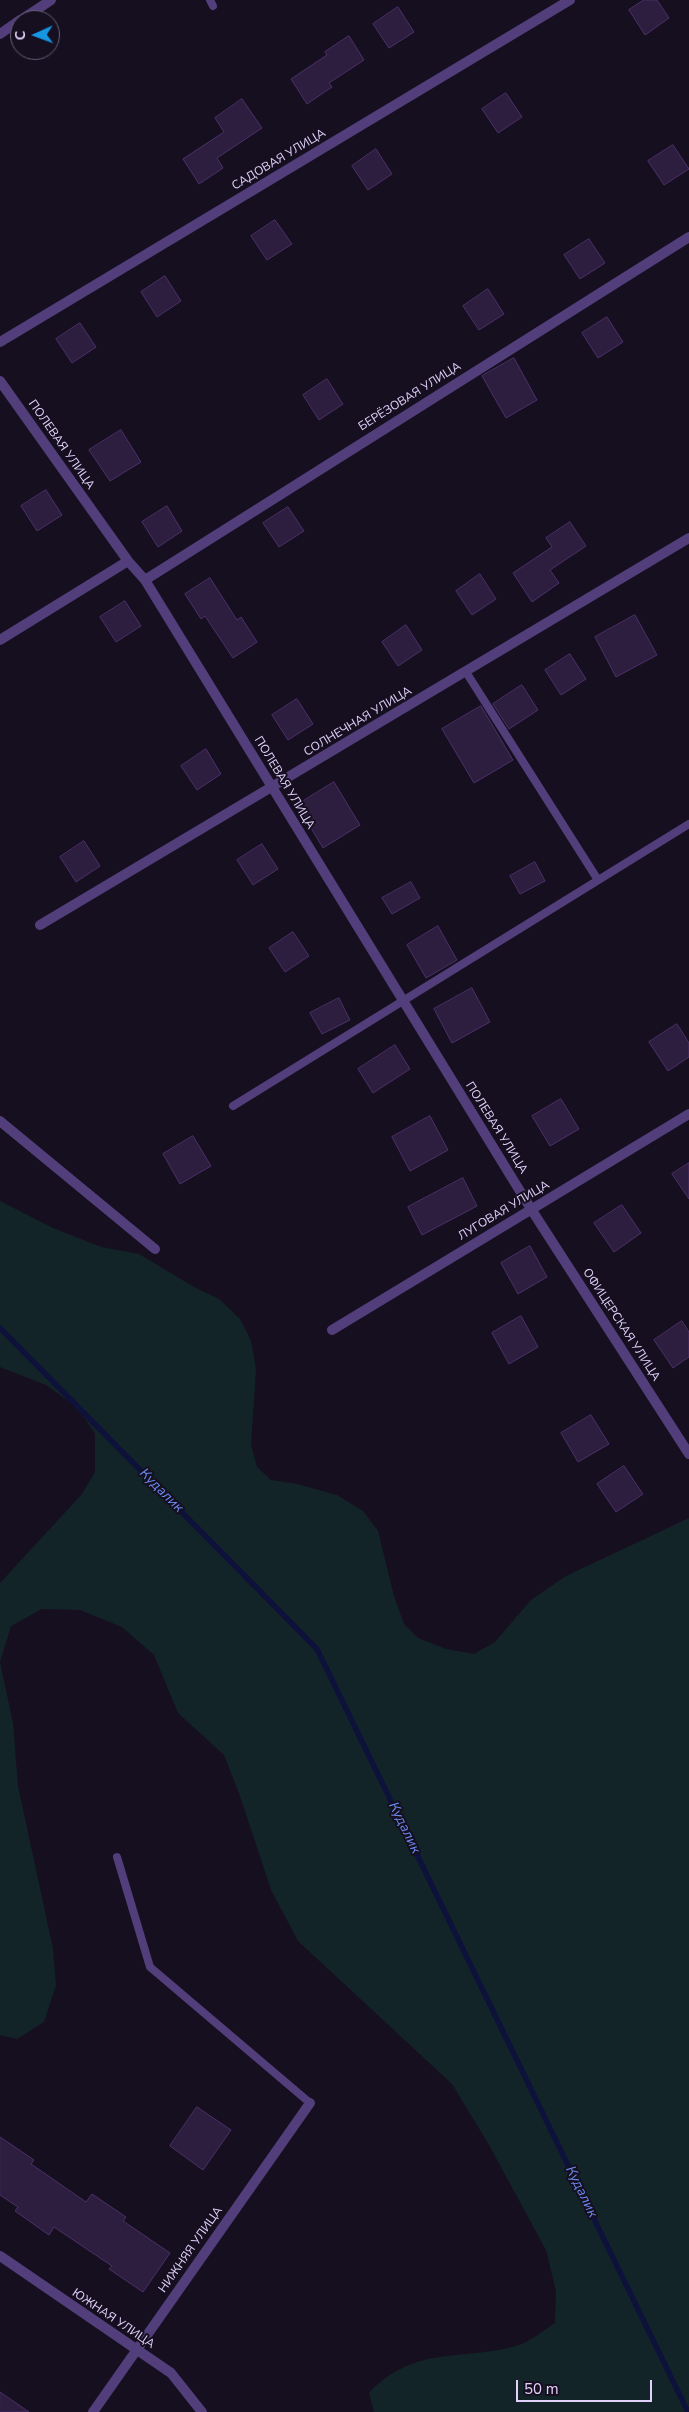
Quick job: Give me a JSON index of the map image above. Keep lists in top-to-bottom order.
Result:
{
  "streets": {
    "street": [
      "САДОВАЯ УЛИЦА",
      "БЕРЁЗОВАЯ УЛИЦА",
      "ПОЛЕВАЯ УЛИЦА",
      "СОЛНЕЧНАЯ УЛИЦА",
      "ЛУГОВАЯ УЛИЦА",
      "ОФИЦЕРСКАЯ УЛИЦА",
      "НИЖНЯЯ УЛИЦА",
      "ЮЖНАЯ УЛИЦА"
    ]
  },
  "crossings": [
    ["БЕРЁЗОВАЯ УЛИЦА", "ПОЛЕВАЯ УЛИЦА"],
    ["ПОЛЕВАЯ УЛИЦА", "СОЛНЕЧНАЯ УЛИЦА"],
    ["ПОЛЕВАЯ УЛИЦА", "ЛУГОВАЯ УЛИЦА"],
    ["ПОЛЕВАЯ УЛИЦА", "ОФИЦЕРСКАЯ УЛИЦА"],
    ["ЛУГОВАЯ УЛИЦА", "ОФИЦЕРСКАЯ УЛИЦА"],
    ["НИЖНЯЯ УЛИЦА", "ЮЖНАЯ УЛИЦА"]
  ],
  "water": ["Кудалик"],
  "scale_bar": "50 m",
  "north": "left"
}
